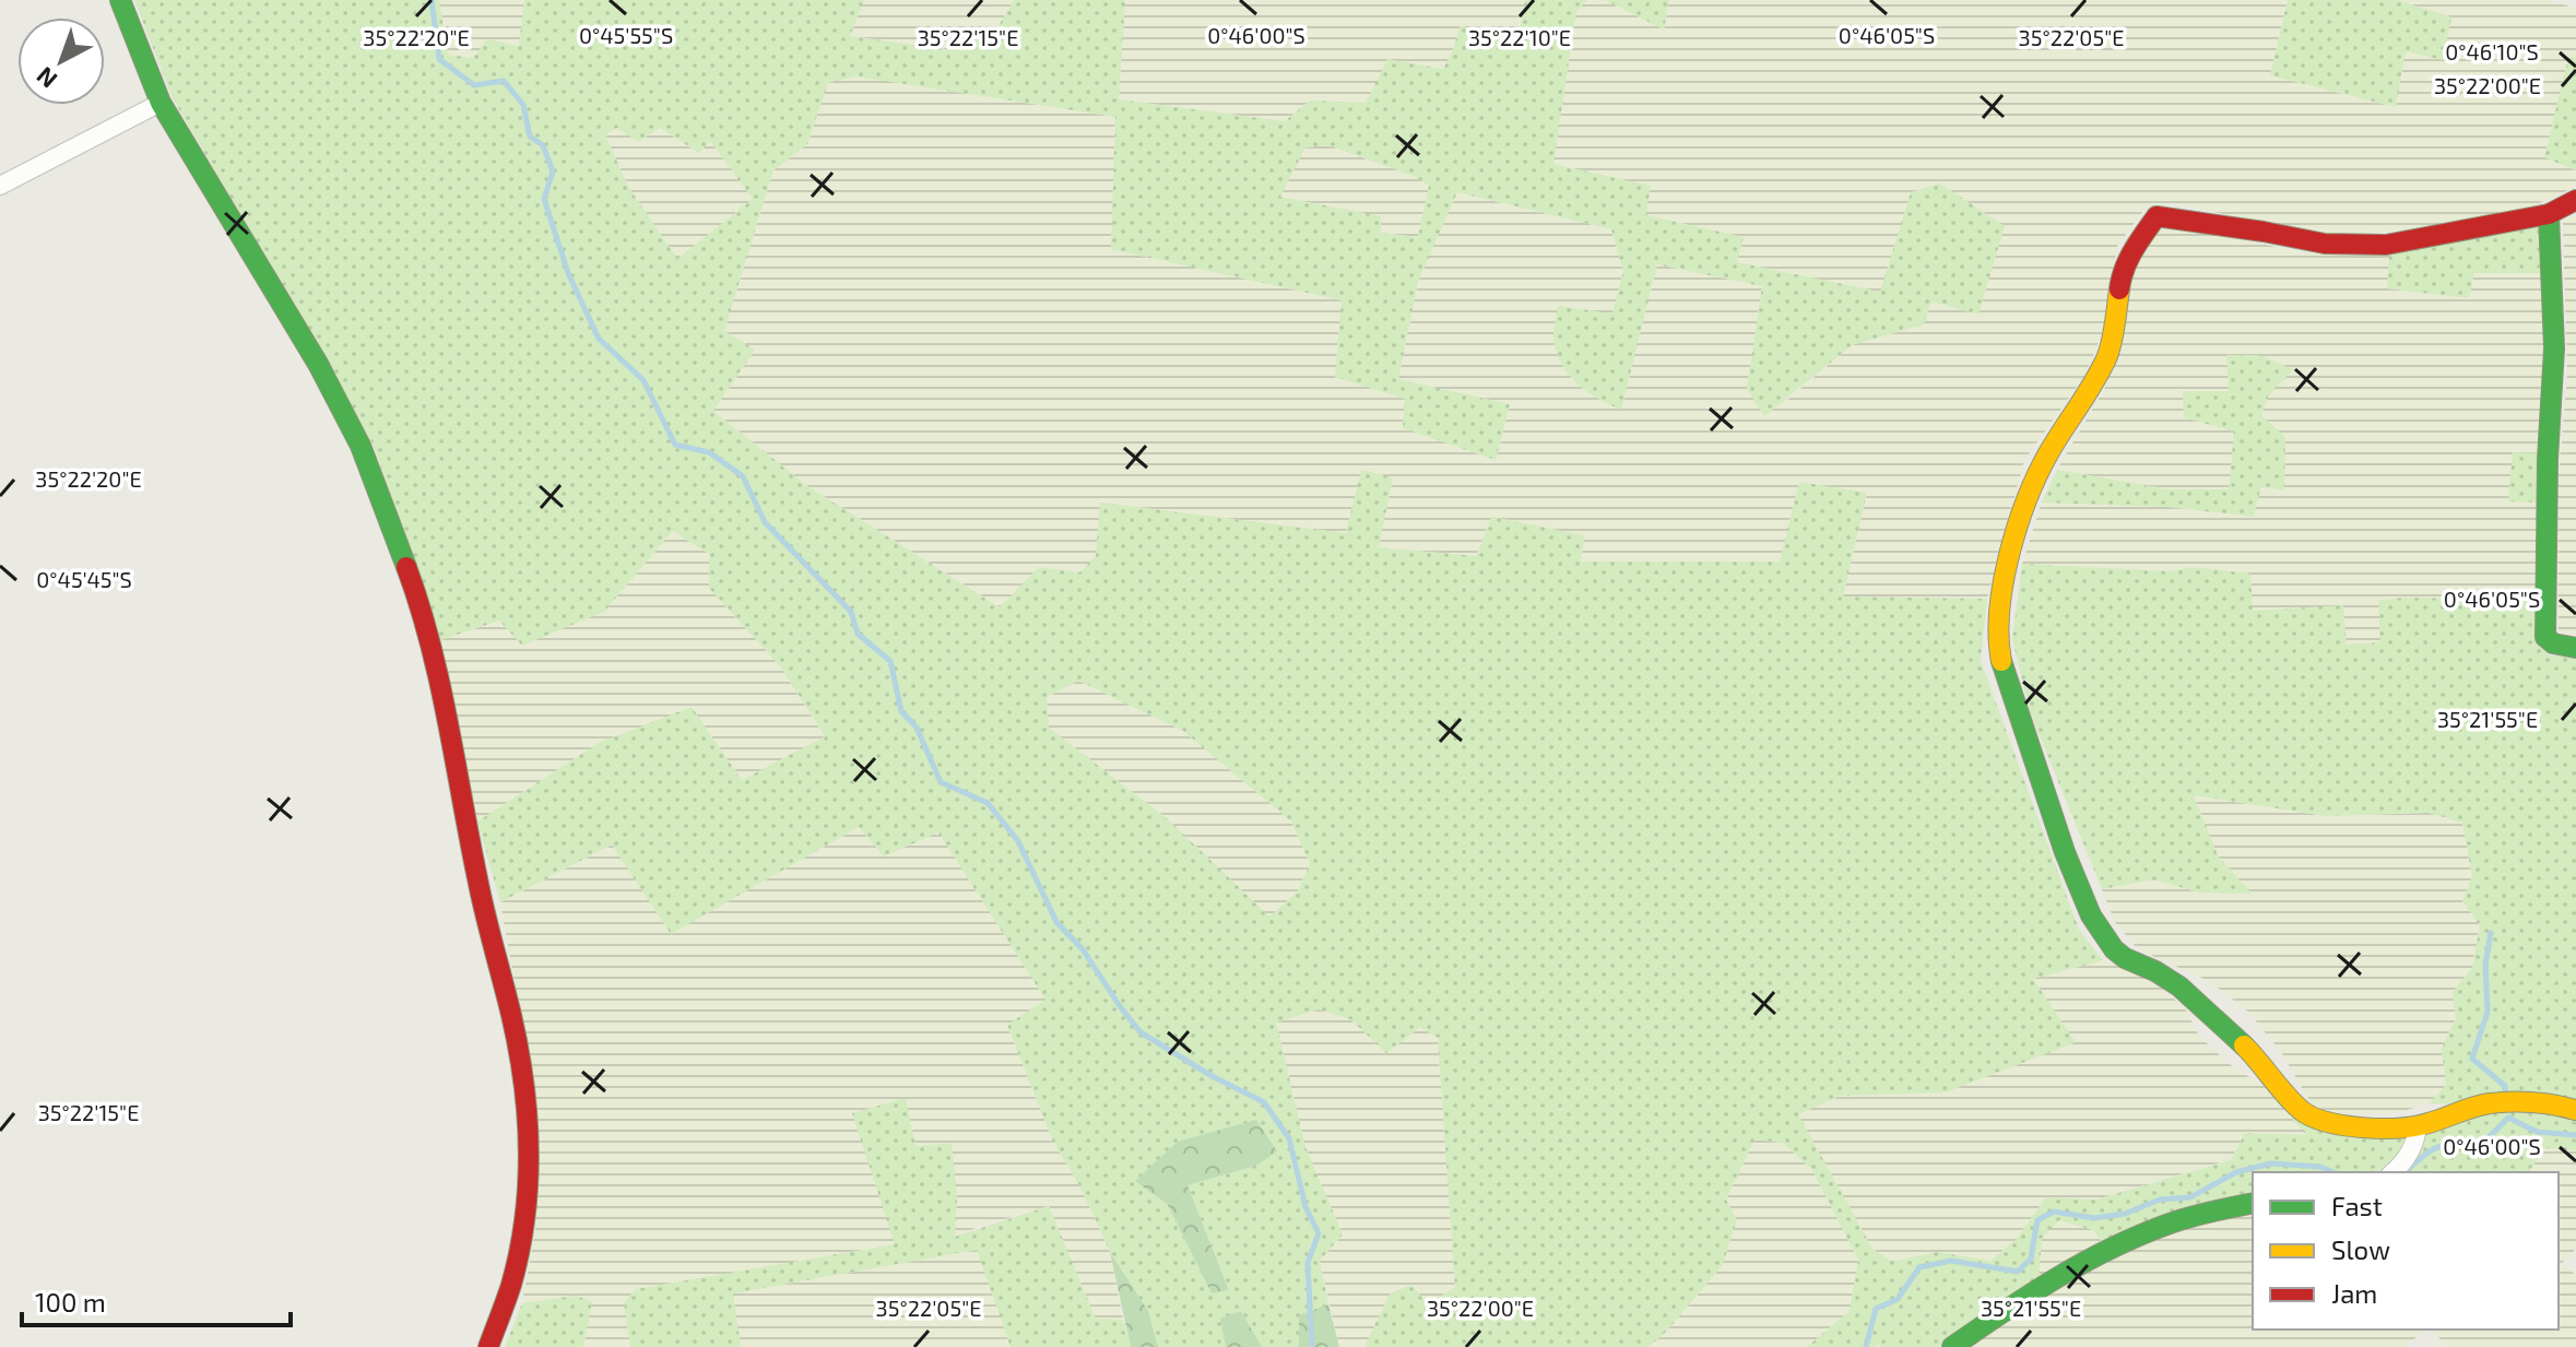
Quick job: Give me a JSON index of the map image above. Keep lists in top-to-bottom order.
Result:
{
  "legend": ["Fast", "Slow", "Jam"],
  "scale_bar": "100 m",
  "north": "bottom left",
  "coordinates": [
    "0°46'00\"S",
    "0°45'55\"S",
    "0°46'05\"S",
    "35°22'20\"E",
    "35°22'15\"E",
    "35°22'10\"E",
    "35°22'05\"E",
    "0°46'10\"S",
    "35°22'00\"E",
    "0°45'45\"S",
    "35°21'55\"E"
  ]
}
